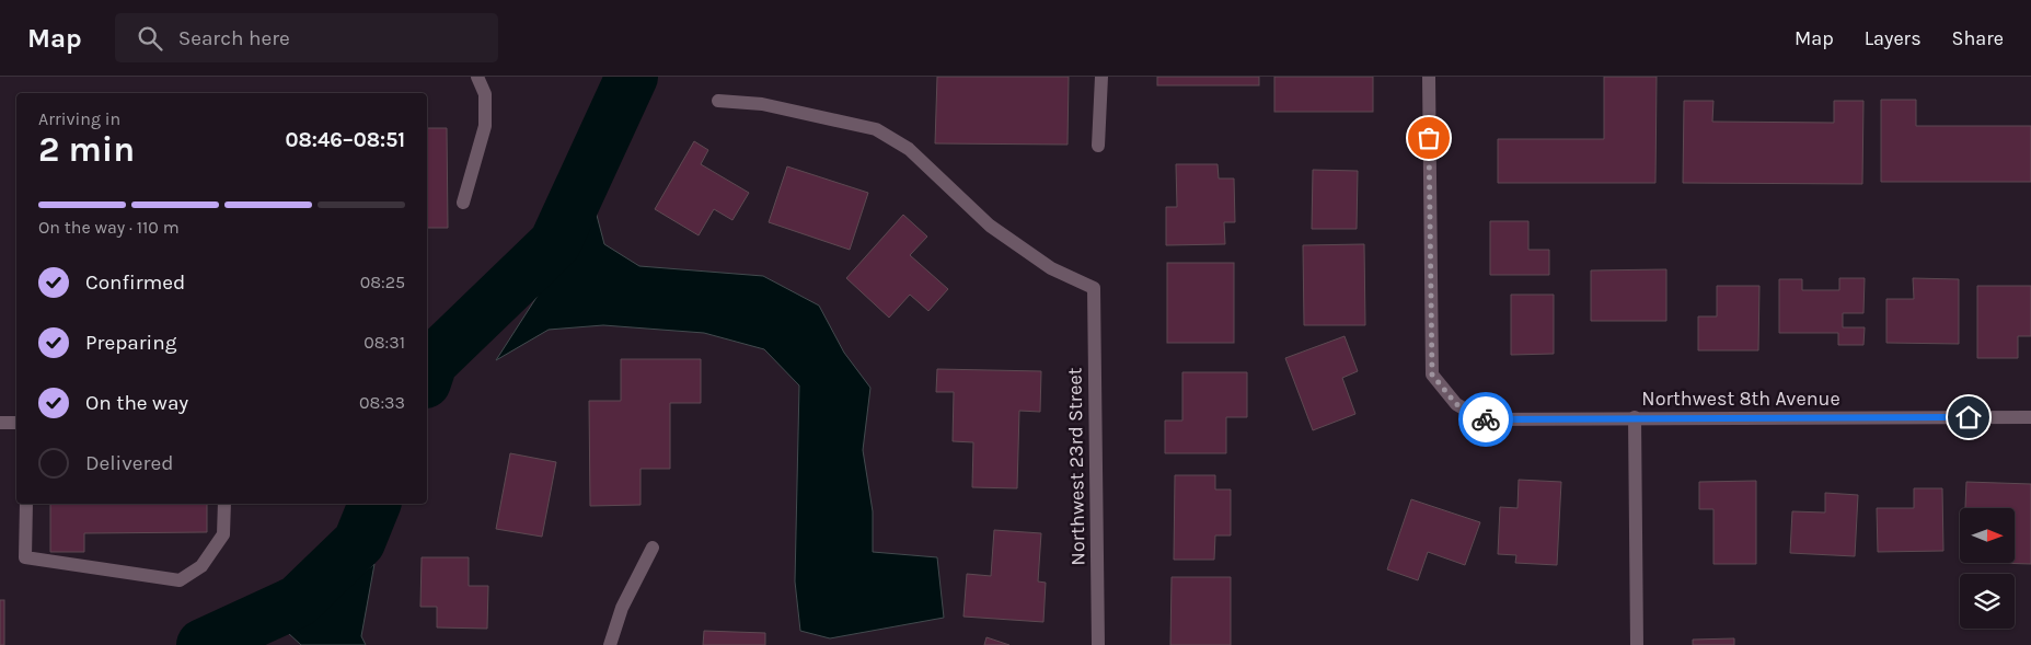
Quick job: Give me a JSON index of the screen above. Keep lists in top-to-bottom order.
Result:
{
  "streets": {
    "street": ["Northwest 8th Avenue", "Northwest 23rd Street"]
  },
  "north": "right",
  "page": {
    "header": "Map",
    "search": "Search here",
    "nav": ["Map", "Layers", "Share"],
    "heading": ["2 min", "Arriving in", "08:46–08:51"],
    "bar": "On the way · 110 m",
    "list": [
      ["Confirmed", "08:25"],
      ["Preparing", "08:31"],
      ["On the way", "08:33"],
      "Delivered"
    ]
  }
}
